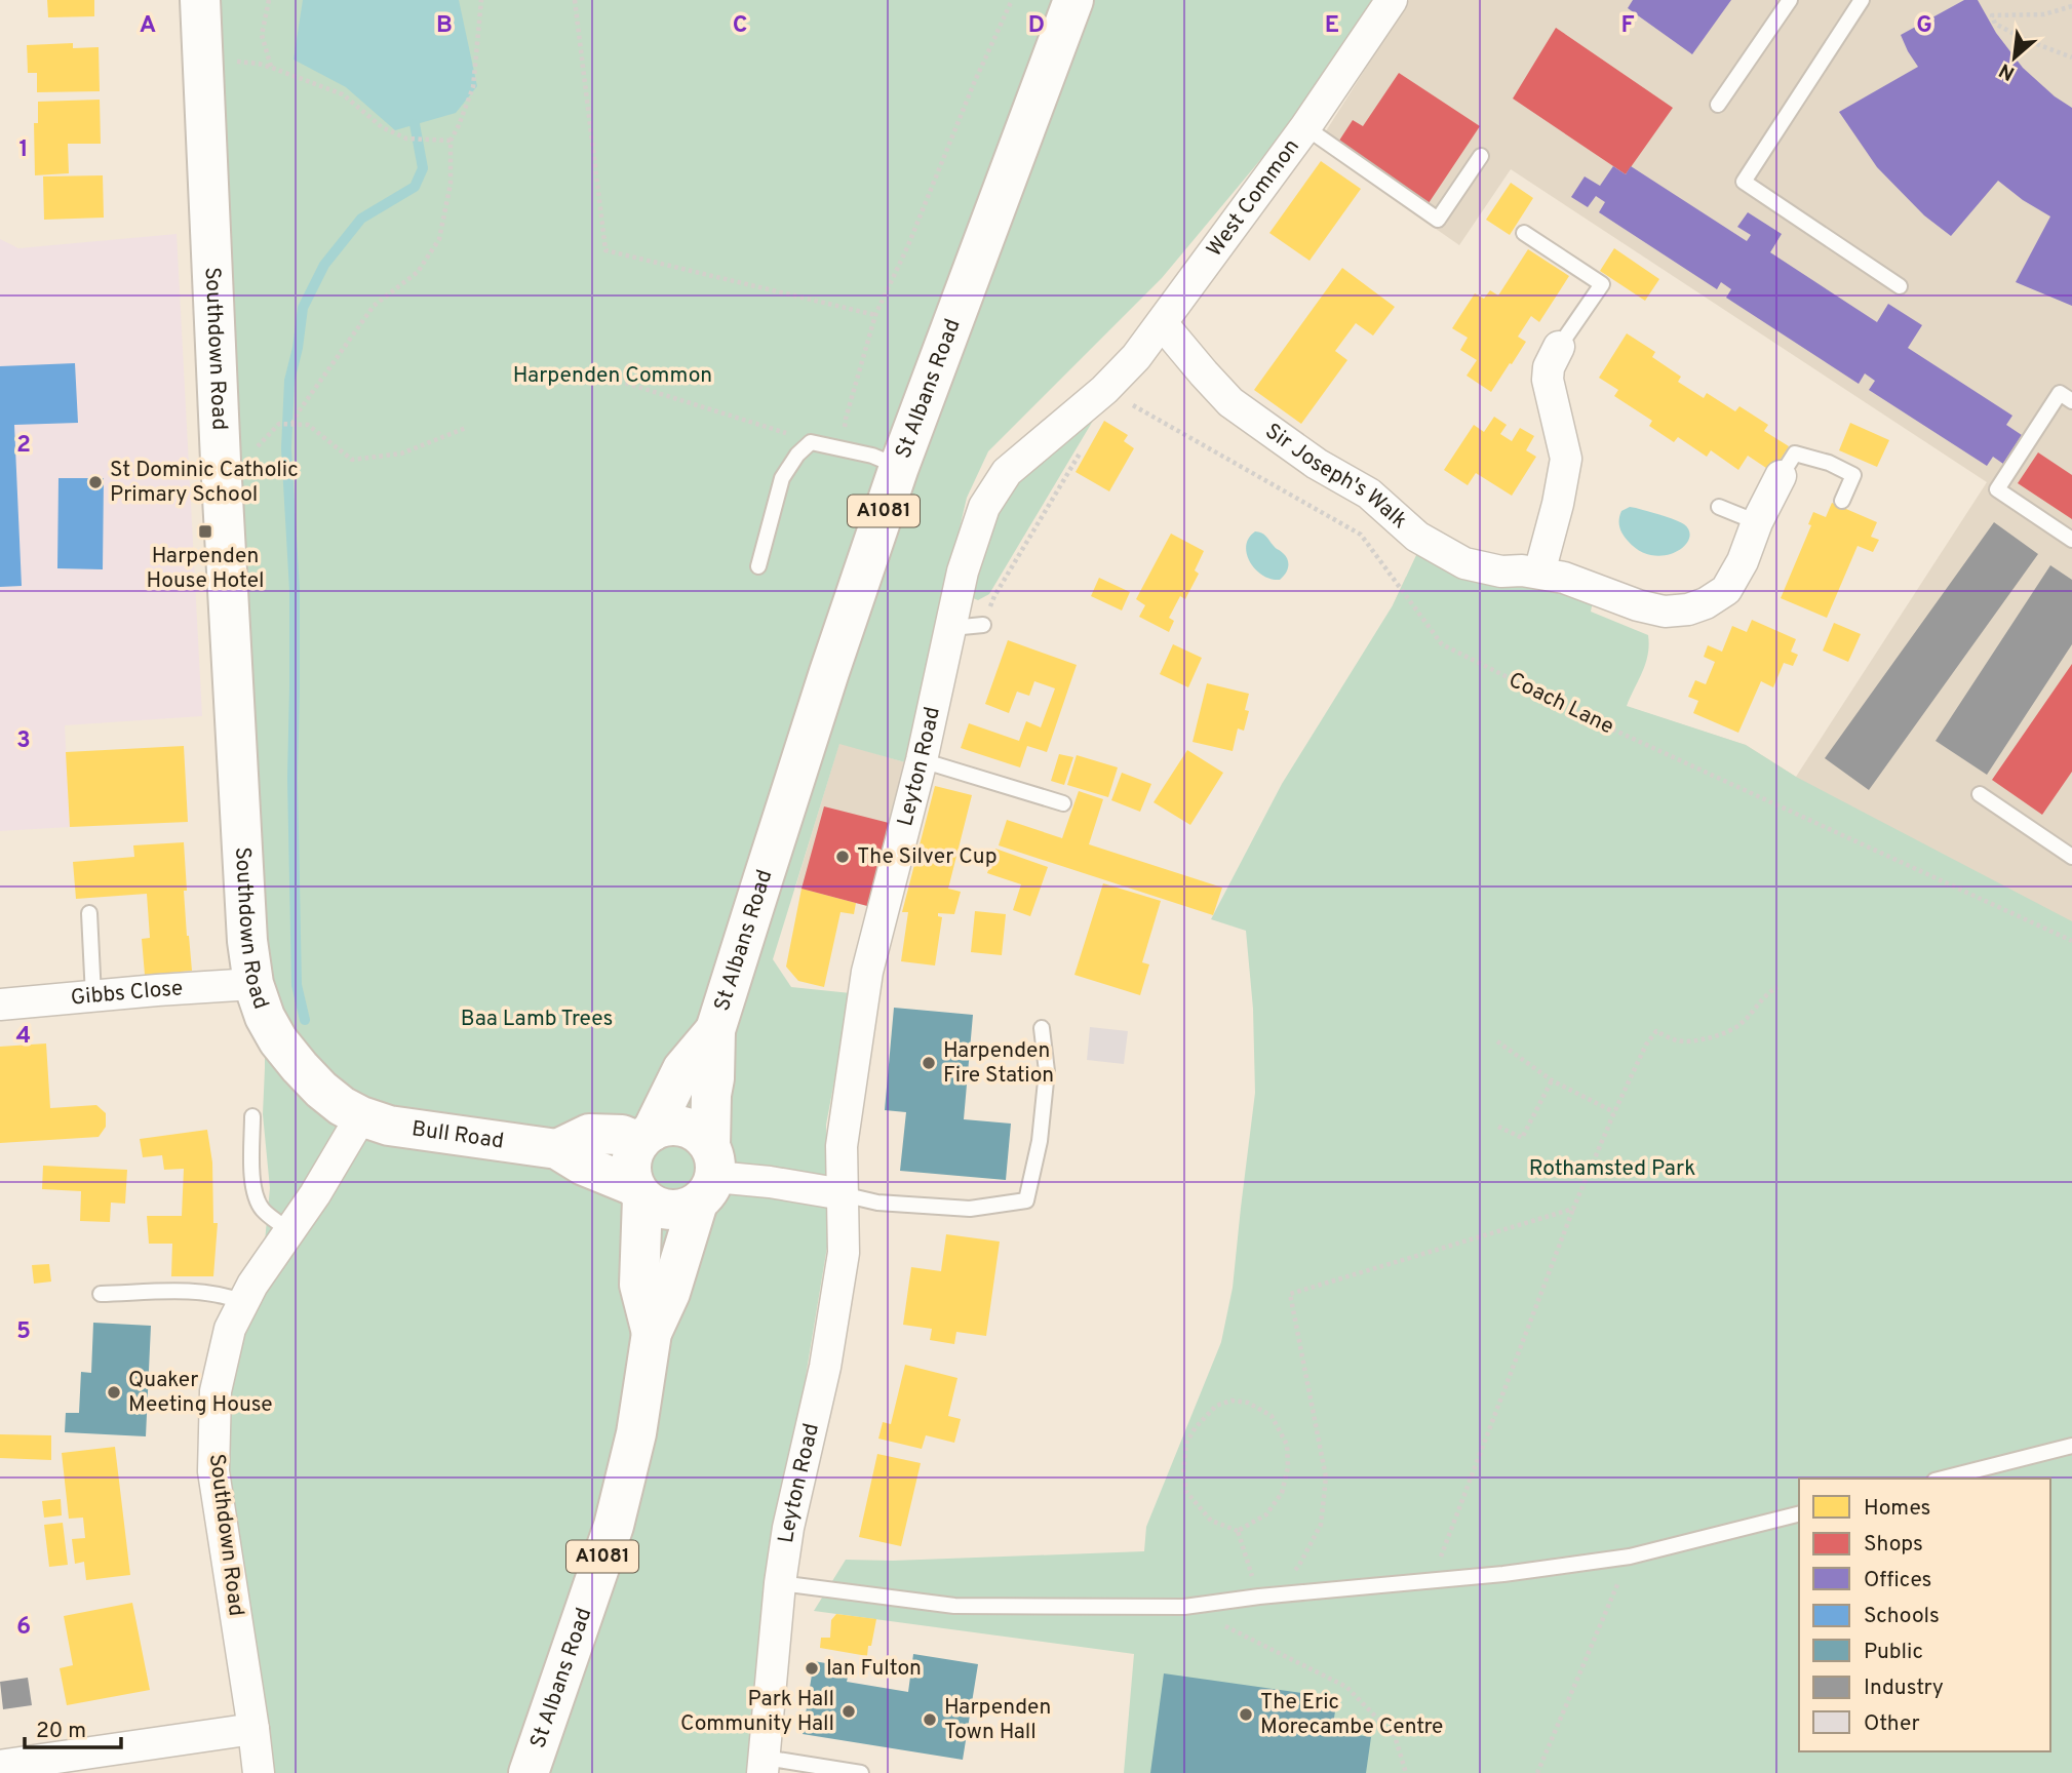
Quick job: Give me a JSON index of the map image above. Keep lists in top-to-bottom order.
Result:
{
  "streets": {
    "main road": [
      "Southdown Road",
      "St Albans Road",
      "A1081",
      "Bull Road"
    ],
    "street": [
      "West Common",
      "Sir Joseph's Walk",
      "Leyton Road",
      "Gibbs Close"
    ],
    "path": ["Coach Lane"]
  },
  "crossings": [
    ["West Common", "Sir Joseph's Walk"],
    ["West Common", "Coach Lane"],
    ["West Common", "Leyton Road"],
    ["Southdown Road", "Gibbs Close"],
    ["Southdown Road", "Bull Road"],
    ["St Albans Road", "Bull Road"],
    ["Coach Lane", "Leyton Road"]
  ],
  "parks": ["Harpenden Common", "Baa Lamb Trees", "Rothamsted Park"],
  "places": {
    "other": [
      "St Dominic Catholic Primary School",
      "The Silver Cup",
      "Harpenden Fire Station",
      "Quaker Meeting House",
      "Ian Fulton",
      "Park Hall Community Hall",
      "The Eric Morecambe Centre",
      "Harpenden Town Hall"
    ],
    "transit": ["Harpenden House Hotel"]
  },
  "legend": [
    "Homes",
    "Shops",
    "Offices",
    "Schools",
    "Public",
    "Industry",
    "Other"
  ],
  "scale_bar": "20 m",
  "north": "bottom left",
  "grid": {
    "columns": [
      "A",
      "B",
      "C",
      "D",
      "E",
      "F",
      "G"
    ],
    "rows": [
      "1",
      "2",
      "3",
      "4",
      "5",
      "6"
    ]
  }
}
